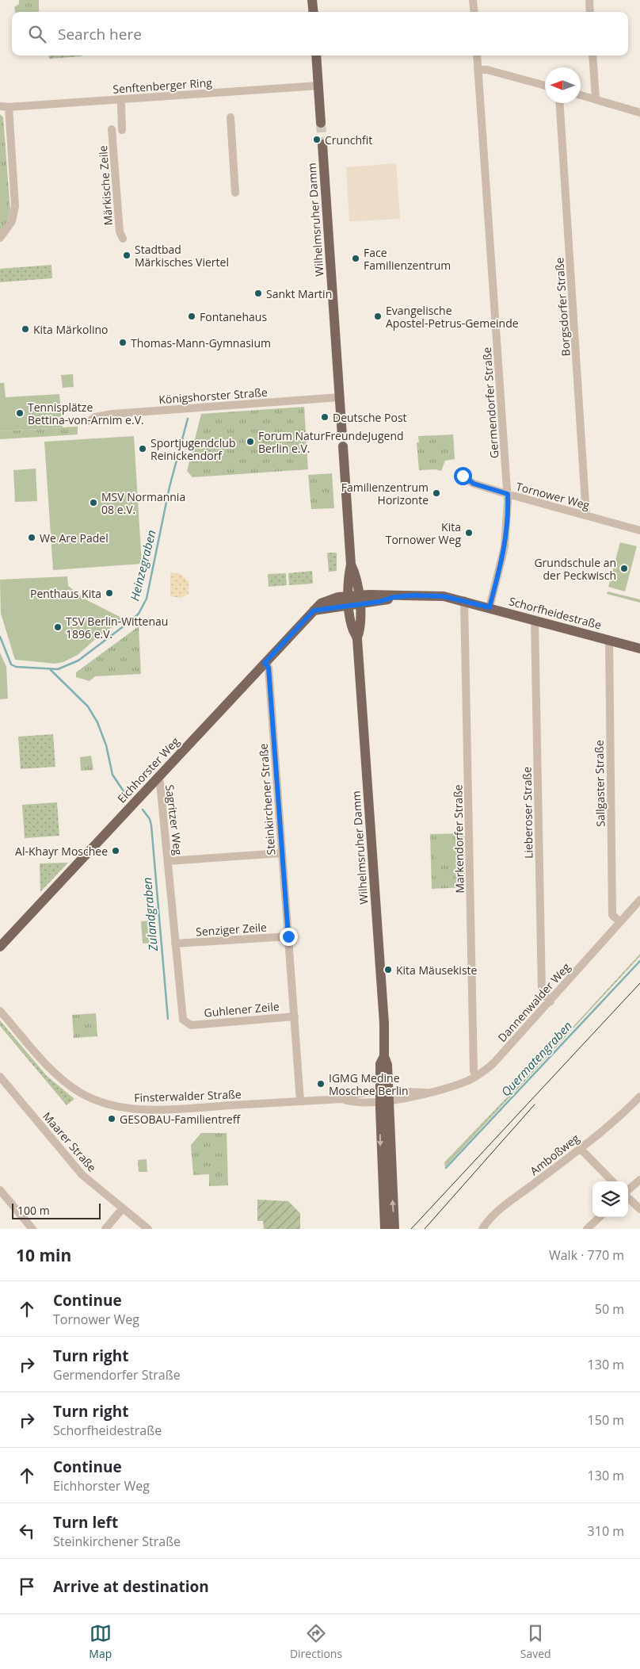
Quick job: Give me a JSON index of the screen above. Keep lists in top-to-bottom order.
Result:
{
  "streets": {
    "main road": ["Wilhelmsruher Damm", "Schorfheidestraße", "Eichhorster Weg"],
    "street": [
      "Senftenberger Ring",
      "Märkische Zeile",
      "Borgsdorfer Straße",
      "Königshorster Straße",
      "Germendorfer Straße",
      "Tornower Weg",
      "Sallgaster Straße",
      "Steinkirchener Straße",
      "Lieberoser Straße",
      "Sagritzer Weg",
      "Markendorfer Straße",
      "Senziger Zeile",
      "Dannenwalder Weg",
      "Guhlener Zeile",
      "Finsterwalder Straße",
      "Maarer Straße",
      "Amboßweg"
    ]
  },
  "crossings": [
    ["Wilhelmsruher Damm", "Königshorster Straße"],
    ["Wilhelmsruher Damm", "Schorfheidestraße"],
    ["Wilhelmsruher Damm", "Eichhorster Weg"],
    ["Wilhelmsruher Damm", "Dannenwalder Weg"],
    ["Wilhelmsruher Damm", "Finsterwalder Straße"],
    ["Borgsdorfer Straße", "Tornower Weg"],
    ["Germendorfer Straße", "Tornower Weg"],
    ["Germendorfer Straße", "Schorfheidestraße"],
    ["Schorfheidestraße", "Eichhorster Weg"],
    ["Schorfheidestraße", "Sallgaster Straße"],
    ["Schorfheidestraße", "Lieberoser Straße"],
    ["Schorfheidestraße", "Markendorfer Straße"],
    ["Eichhorster Weg", "Steinkirchener Straße"],
    ["Eichhorster Weg", "Sagritzer Weg"],
    ["Sallgaster Straße", "Dannenwalder Weg"],
    ["Steinkirchener Straße", "Senziger Zeile"],
    ["Steinkirchener Straße", "Guhlener Zeile"],
    ["Steinkirchener Straße", "Finsterwalder Straße"],
    ["Lieberoser Straße", "Dannenwalder Weg"],
    ["Sagritzer Weg", "Senziger Zeile"],
    ["Sagritzer Weg", "Guhlener Zeile"],
    ["Markendorfer Straße", "Dannenwalder Weg"],
    ["Dannenwalder Weg", "Finsterwalder Straße"]
  ],
  "water": ["Heinzegraben", "Zulandgraben", "Quermatengraben"],
  "places": [
    "Crunchfit",
    "Stadtbad Märkisches Viertel",
    "Face Familienzentrum",
    "Sankt Martin",
    "Fontanehaus",
    "Evangelische Apostel-Petrus-Gemeinde",
    "Kita Märkolino",
    "Thomas-Mann-Gymnasium",
    "Tennisplätze Bettina-von-Arnim e.V.",
    "Deutsche Post",
    "Forum NaturFreundeJugend Berlin e.V.",
    "Sportjugendclub Reinickendorf",
    "Familienzentrum Horizonte",
    "MSV Normannia 08 e.V.",
    "Kita Tornower Weg",
    "We Are Padel",
    "Grundschule an der Peckwisch",
    "Penthaus Kita",
    "TSV Berlin-Wittenau 1896 e.V.",
    "Al-Khayr Moschee",
    "Kita Mäusekiste",
    "IGMG Medine Moschee Berlin",
    "GESOBAU-Familientreff"
  ],
  "scale_bar": "100 m",
  "north": "left",
  "page": {
    "search": "Search here",
    "scale": "100 m",
    "heading": ["10 min", "Walk · 770 m"],
    "list": [
      ["Continue", "Tornower Weg", "50 m"],
      ["Turn right", "Germendorfer Straße", "130 m"],
      ["Turn right", "Schorfheidestraße", "150 m"],
      ["Continue", "Eichhorster Weg", "130 m"],
      ["Turn left", "Steinkirchener Straße", "310 m"],
      "Arrive at destination"
    ],
    "nav": ["Map", "Directions", "Saved"]
  }
}
